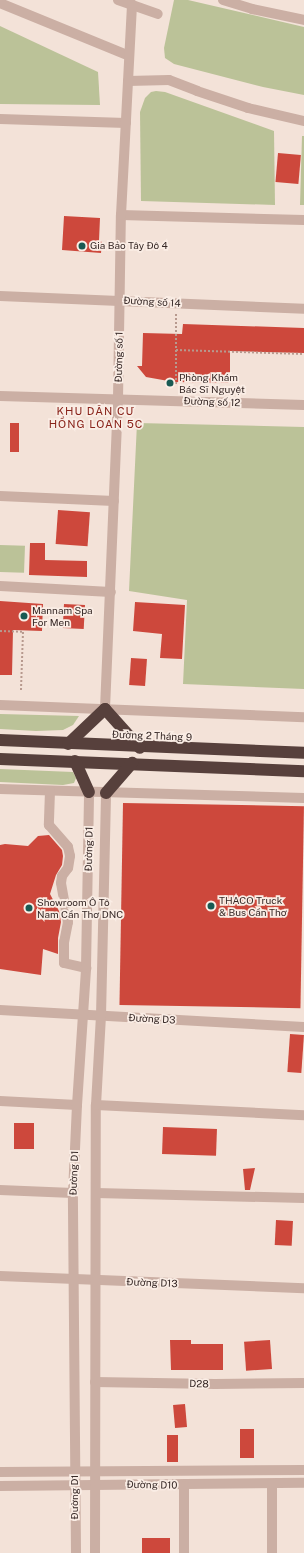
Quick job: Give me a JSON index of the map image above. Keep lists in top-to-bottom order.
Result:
{
  "streets": {
    "highway": ["Đường 2 Tháng 9"],
    "street": [
      "Đường số 14",
      "Đường số 1",
      "Đường số 12",
      "Đường D1",
      "Đường D3",
      "Đường D13",
      "D28",
      "Đường D10"
    ]
  },
  "crossings": [
    ["Đường số 14", "Đường số 1"],
    ["Đường số 1", "Đường số 12"],
    ["Đường D1", "Đường D3"],
    ["Đường D1", "Đường D13"],
    ["Đường D1", "D28"],
    ["Đường D1", "Đường D10"]
  ],
  "districts": ["KHU DÂN CƯ HỒNG LOAN 5C"],
  "places": [
    "Gia Bảo Tây Đô 4",
    "Phòng Khám Bác Sĩ Nguyệt",
    "Mannam Spa For Men",
    "THACO Truck & Bus Cần Thơ",
    "Showroom Ô Tô Nam Cần Thơ DNC"
  ]
}
